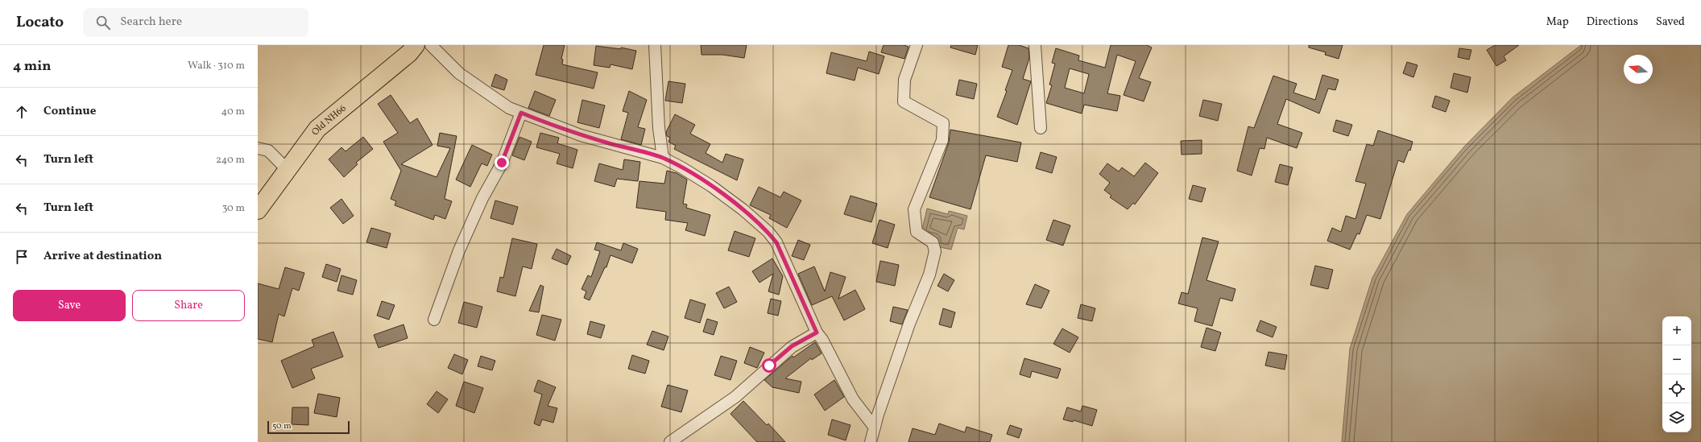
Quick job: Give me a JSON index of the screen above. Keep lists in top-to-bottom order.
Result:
{
  "streets": {
    "main road": ["Old NH66"]
  },
  "scale_bar": "50 m",
  "north": "left",
  "page": {
    "header": "Locato",
    "search": "Search here",
    "nav": ["Map", "Directions", "Saved"],
    "heading": ["4 min", "Walk · 310 m"],
    "list": [
      ["Continue", "40 m"],
      ["Turn left", "240 m"],
      ["Turn left", "30 m"],
      "Arrive at destination"
    ],
    "buttons": ["Save", "Share"],
    "map_buttons": ["+", "−"],
    "scale": "50 m"
  }
}
